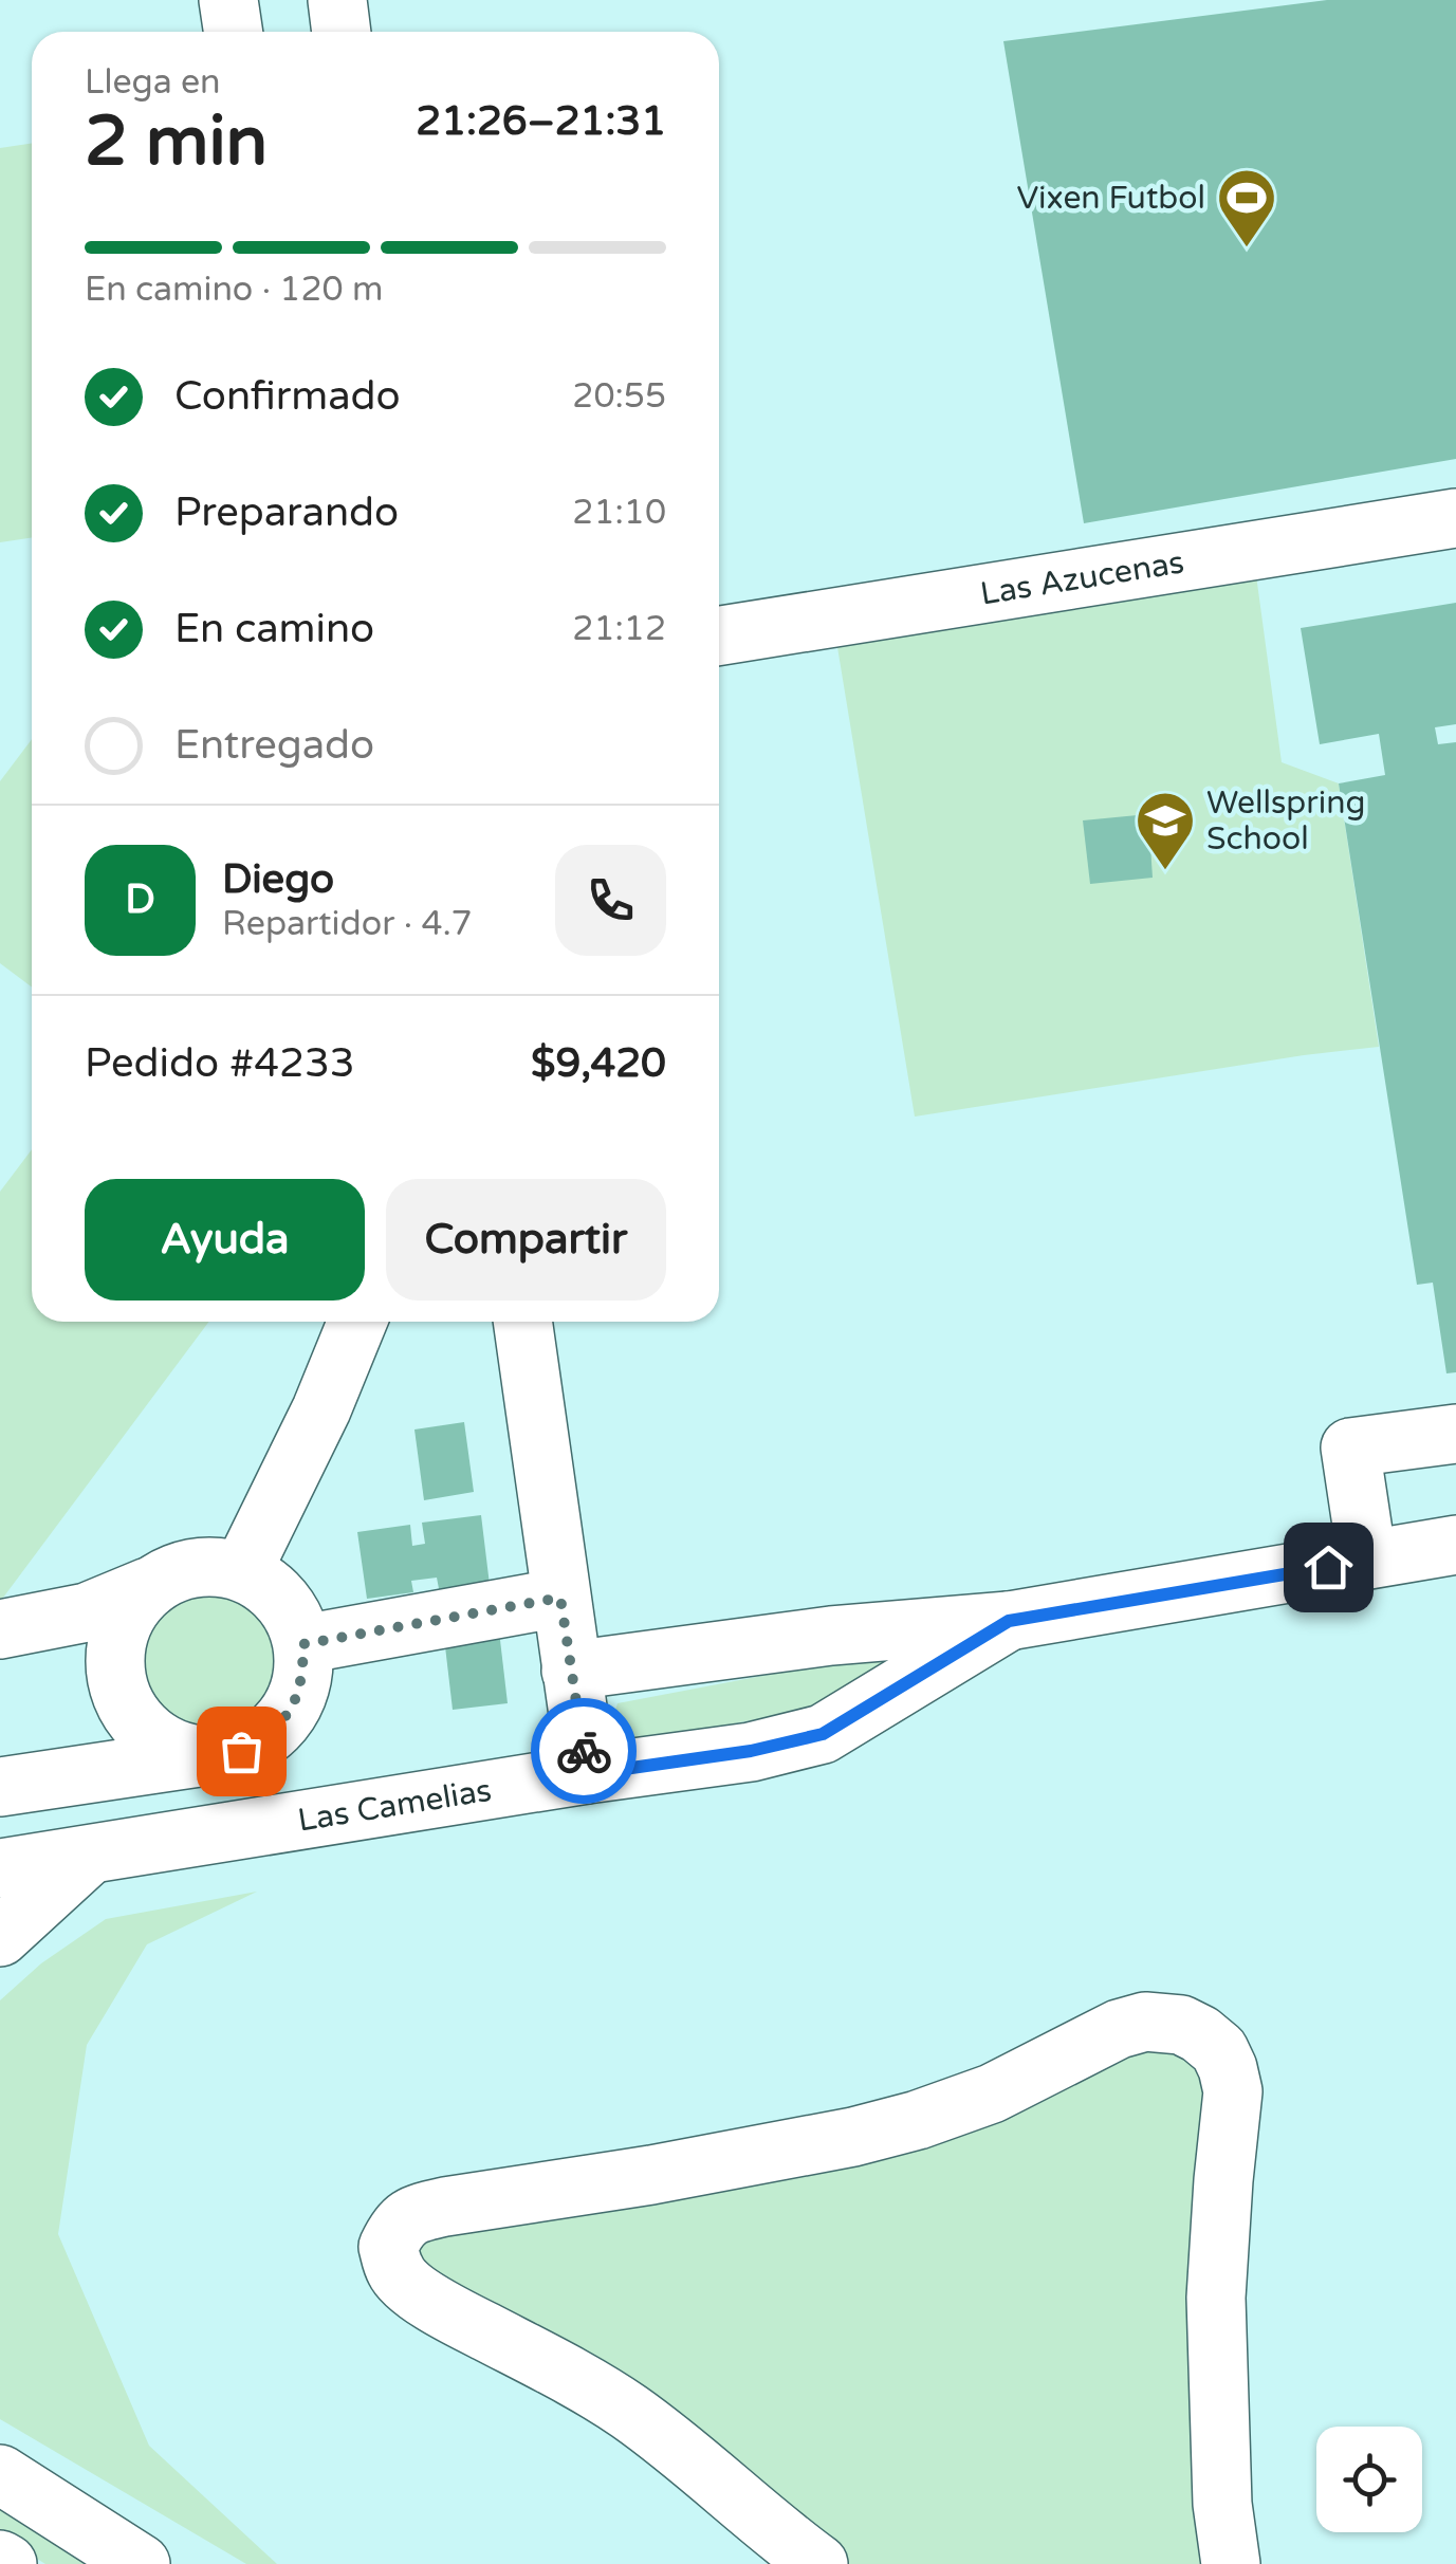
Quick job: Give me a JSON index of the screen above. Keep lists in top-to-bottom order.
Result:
{
  "streets": {
    "street": ["Las Azucenas", "Las Camelias"]
  },
  "places": {
    "sports": ["Vixen Futbol"],
    "school or university": ["Wellspring School"]
  },
  "page": {
    "heading": ["2 min", "Llega en", "21:26–21:31"],
    "panel": [
      "Diego",
      "Repartidor · 4.7",
      "Pedido #4233",
      "$9,420"
    ],
    "bar": "En camino · 120 m",
    "list": [
      ["Confirmado", "20:55"],
      ["Preparando", "21:10"],
      ["En camino", "21:12"],
      "Entregado"
    ],
    "round": "D",
    "buttons": ["Ayuda", "Compartir"]
  }
}
